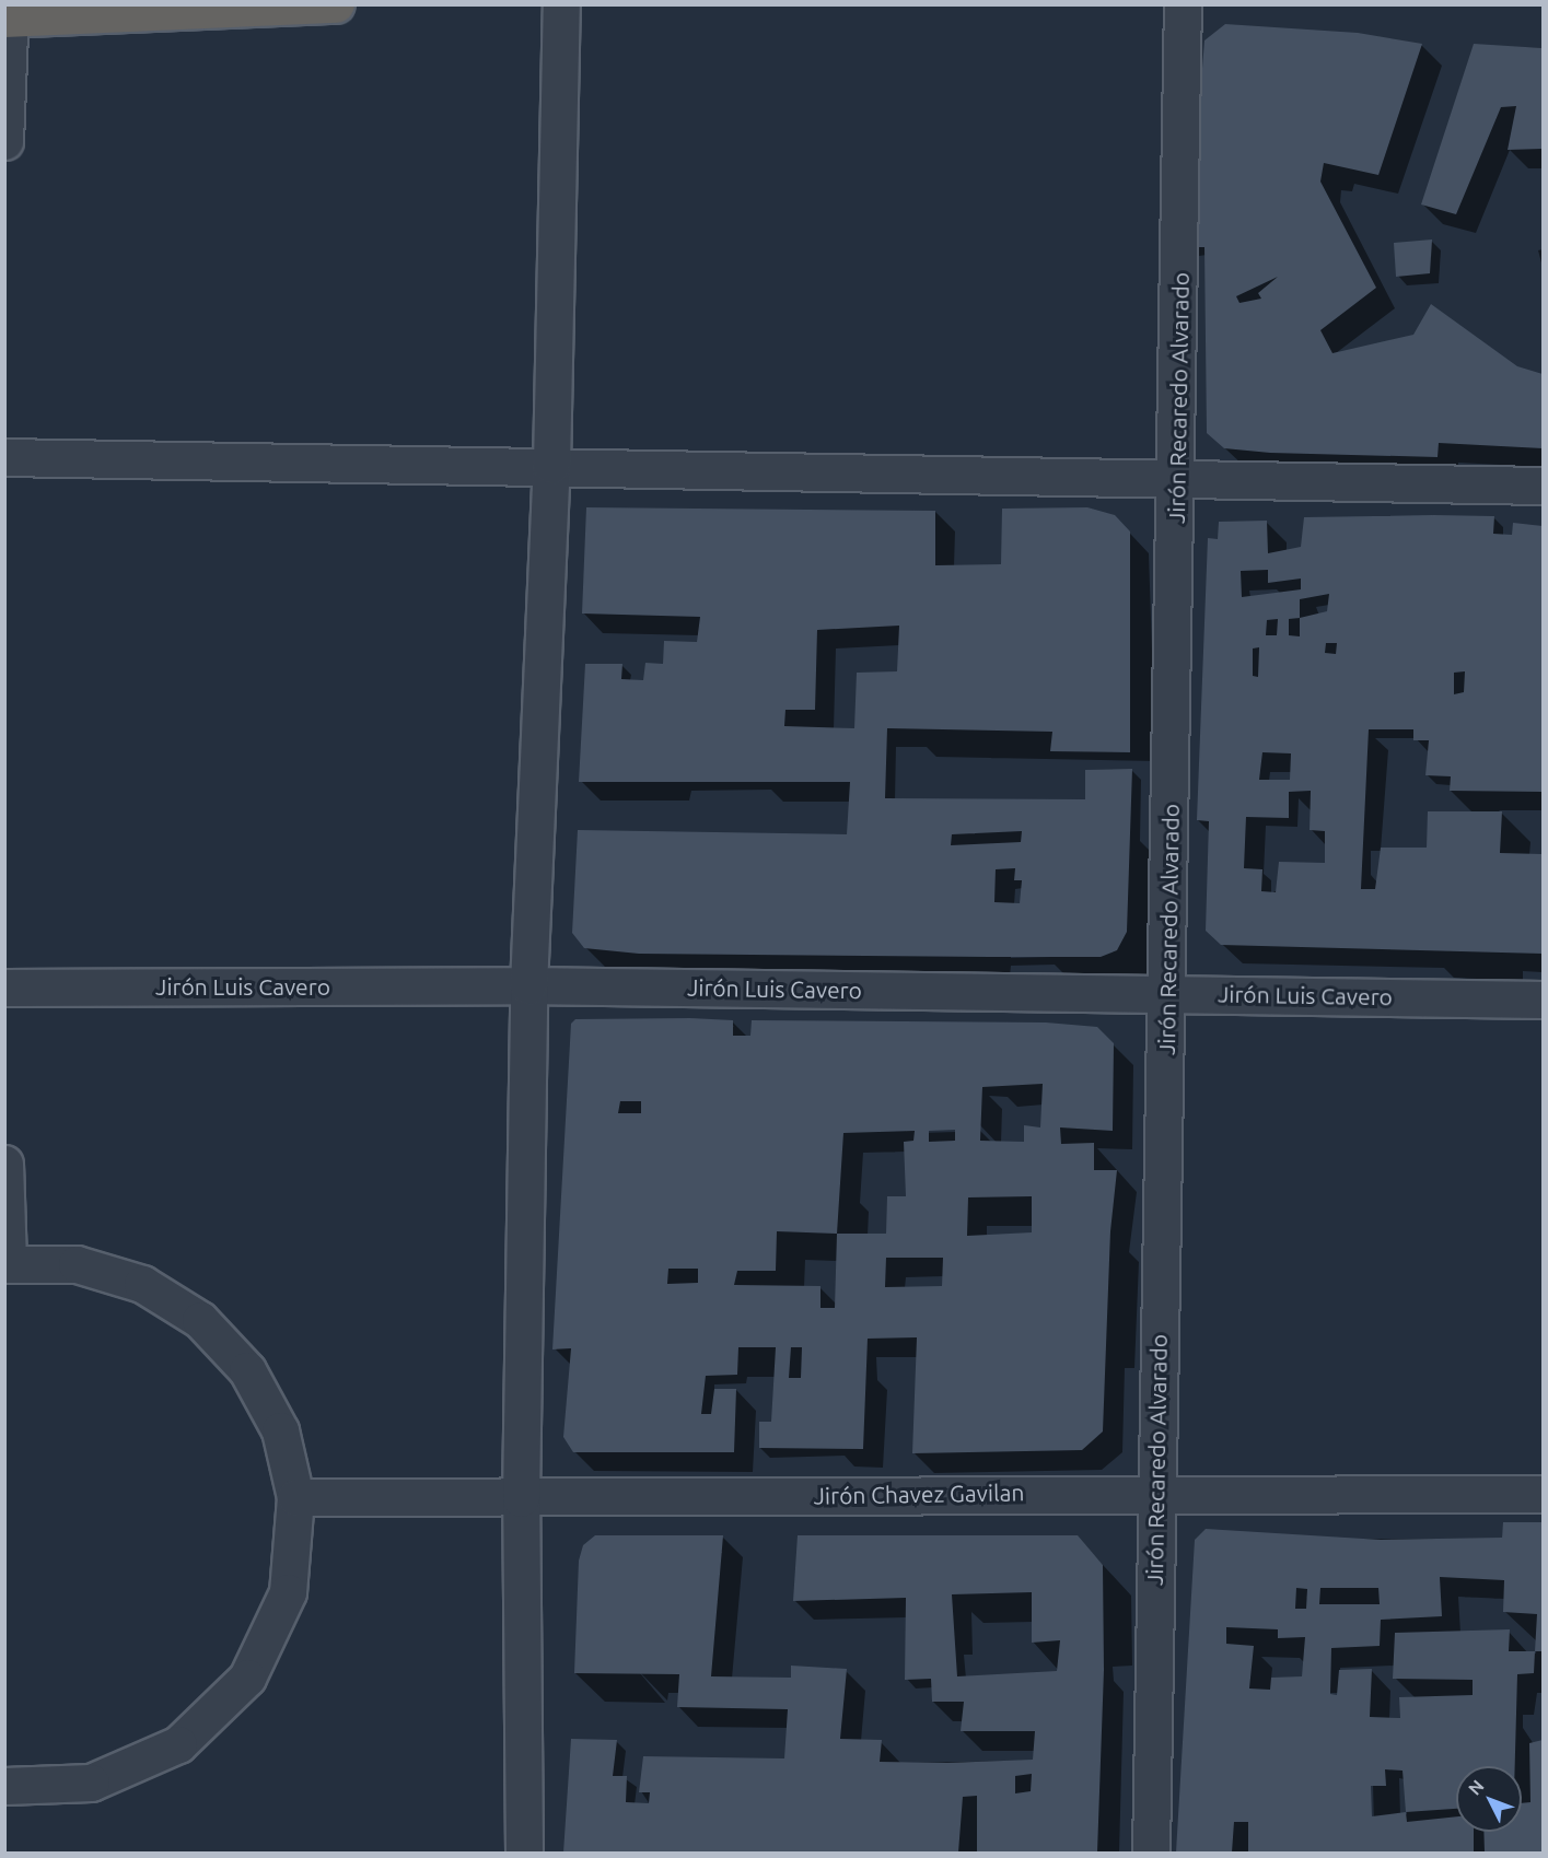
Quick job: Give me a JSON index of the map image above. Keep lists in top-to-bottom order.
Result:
{
  "streets": {
    "street": ["Jirón Recaredo Alvarado", "Jirón Luis Cavero", "Jirón Chavez Gavilan"]
  },
  "crossings": [
    ["Jirón Recaredo Alvarado", "Jirón Luis Cavero"],
    ["Jirón Recaredo Alvarado", "Jirón Chavez Gavilan"]
  ],
  "north": "top left"
}
